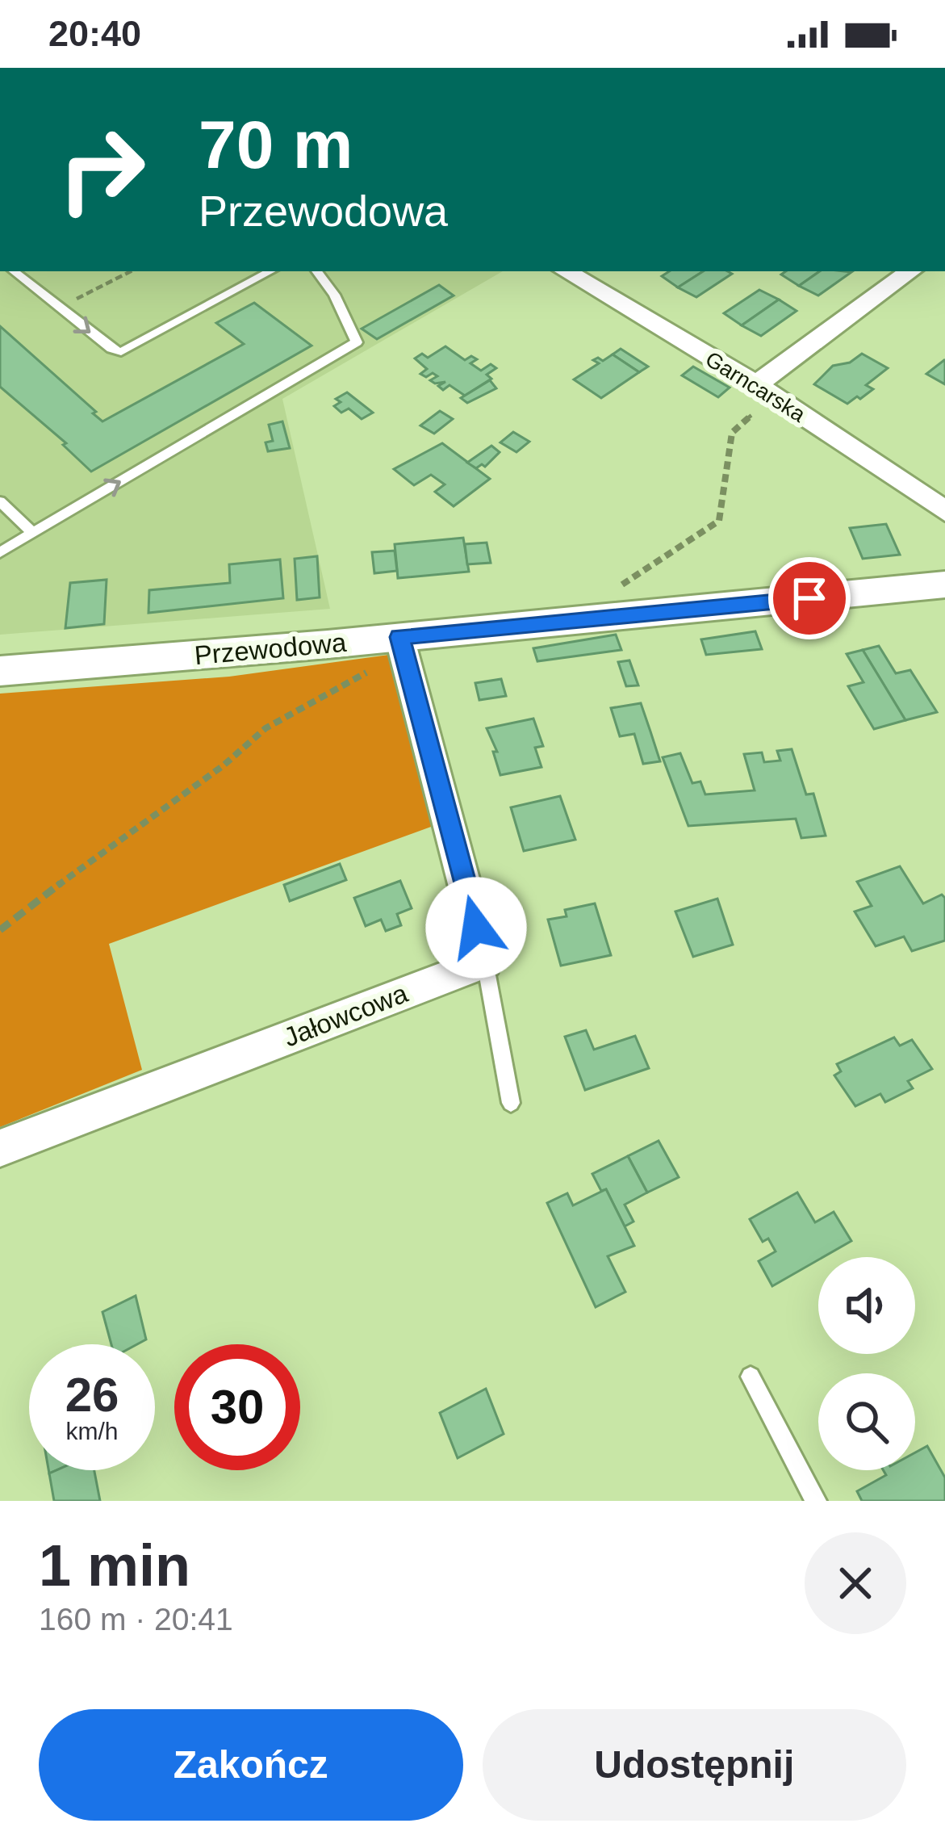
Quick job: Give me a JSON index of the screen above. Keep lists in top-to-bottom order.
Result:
{
  "streets": {
    "street": ["Garncarska", "Przewodowa", "Jałowcowa"]
  },
  "page": {
    "status": "20:40",
    "turn": ["70 m", "Przewodowa"],
    "speed": "26 km/h",
    "limit": "30",
    "heading": ["1 min", "160 m · 20:41"],
    "buttons": ["Zakończ", "Udostępnij"]
  }
}
